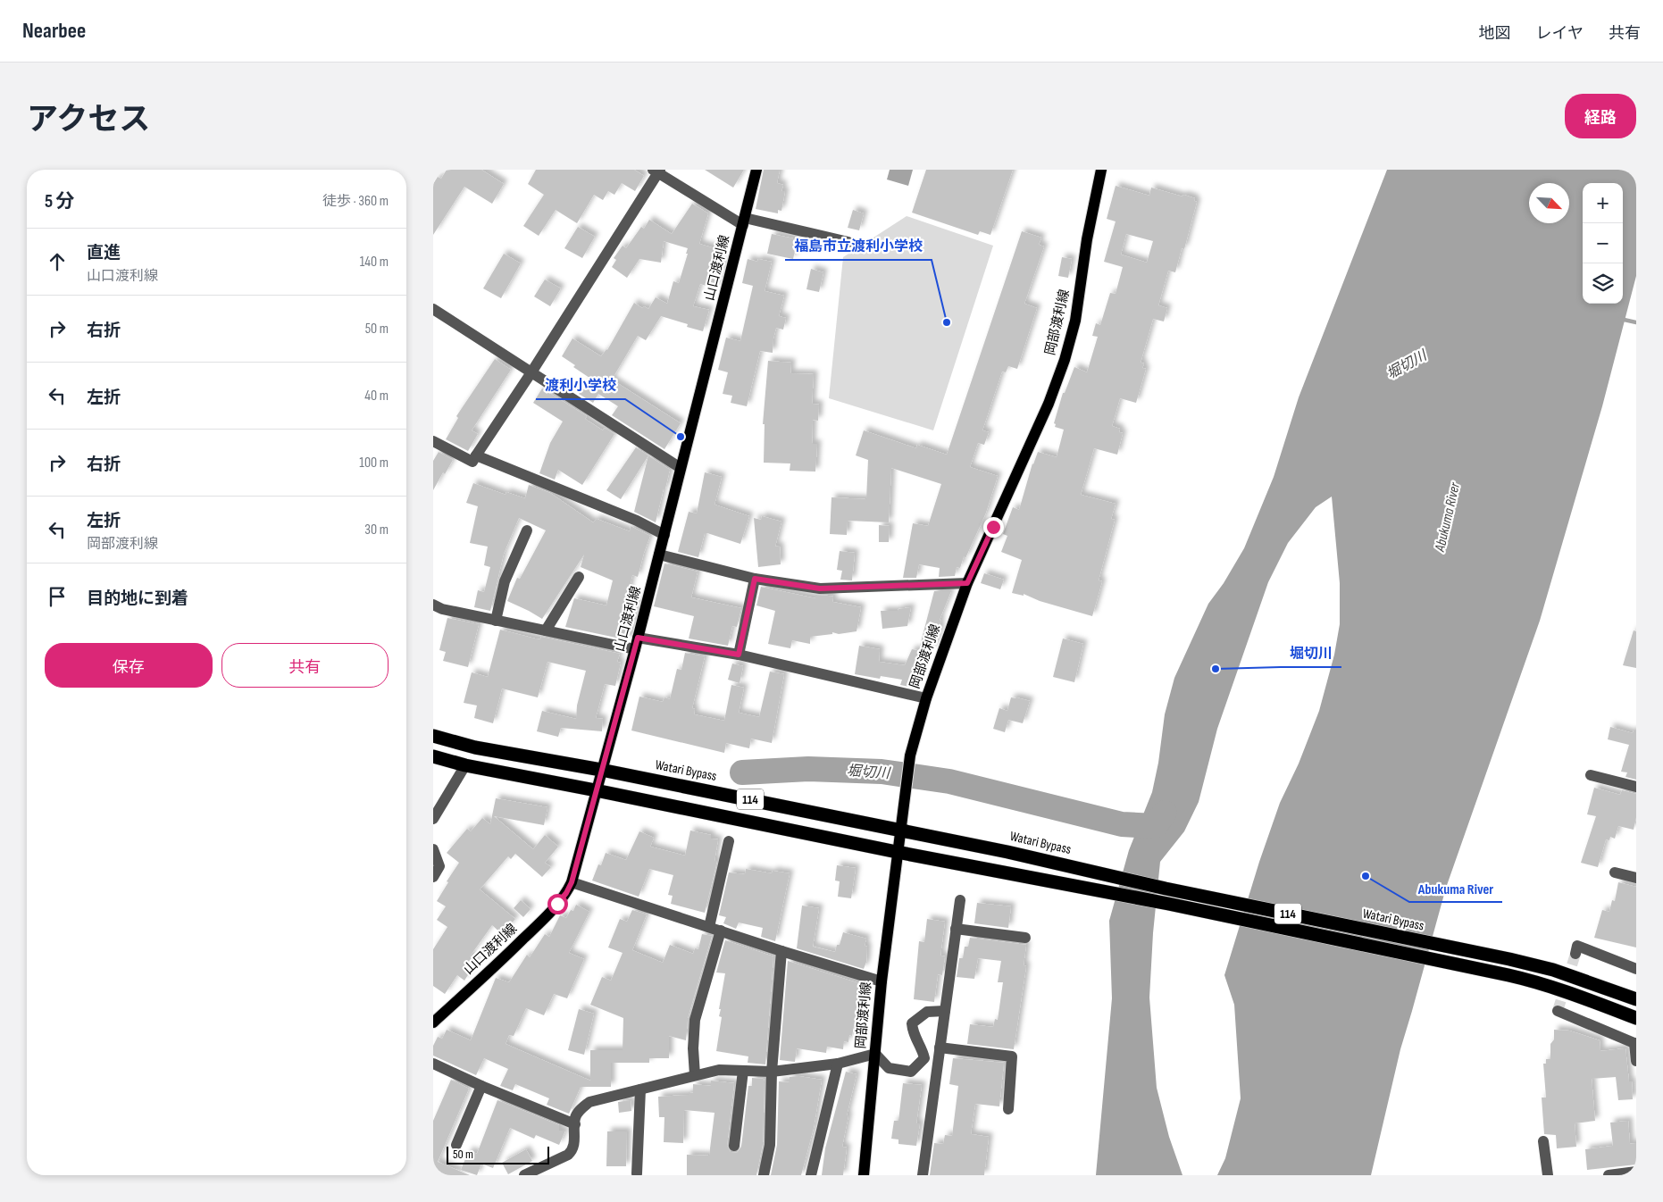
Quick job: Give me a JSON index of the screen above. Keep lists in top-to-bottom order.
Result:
{
  "streets": {
    "highway": ["Watari Bypass", "114"],
    "main road": ["山口渡利線", "岡部渡利線"]
  },
  "crossings": [
    ["山口渡利線", "Watari Bypass"],
    ["山口渡利線", "114"],
    ["岡部渡利線", "Watari Bypass"],
    ["岡部渡利線", "114"]
  ],
  "water": ["堀切川", "Abukuma River"],
  "places": [
    "福島市立渡利小学校",
    "渡利小学校",
    "堀切川",
    "Abukuma River"
  ],
  "scale_bar": "50 m",
  "north": "bottom right",
  "page": {
    "header": "Nearbee",
    "nav": ["地図", "レイヤ", "共有"],
    "title": "アクセス",
    "buttons": [
      "経路",
      ["保存", "共有"]
    ],
    "heading": ["5 分", "徒歩 · 360 m"],
    "map_buttons": ["+", "−"],
    "list": [
      ["直進", "山口渡利線", "140 m"],
      ["右折", "50 m"],
      ["左折", "40 m"],
      ["右折", "100 m"],
      ["左折", "岡部渡利線", "30 m"],
      "目的地に到着"
    ],
    "scale": "50 m"
  }
}
